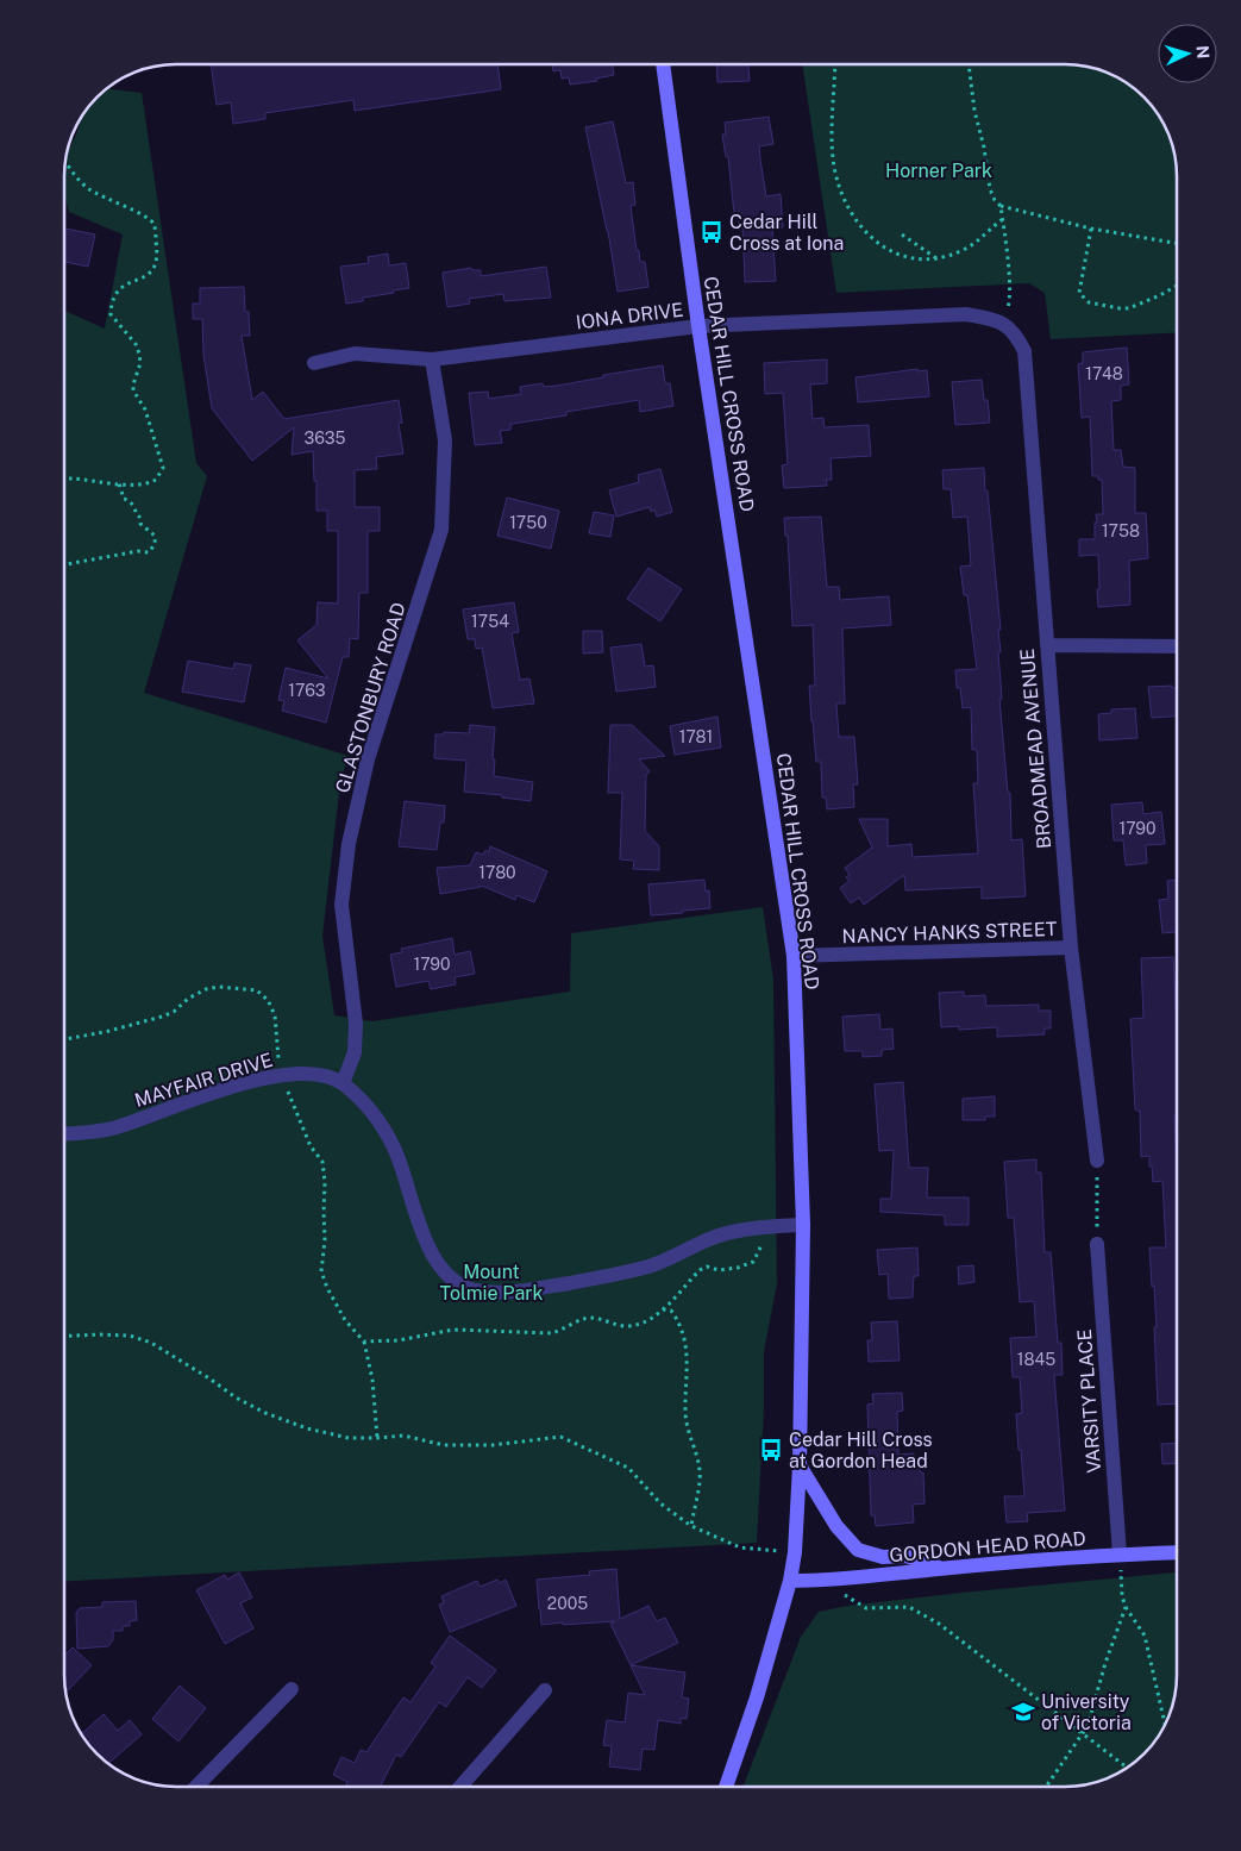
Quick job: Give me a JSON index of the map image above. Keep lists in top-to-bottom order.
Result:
{
  "streets": {
    "main road": ["CEDAR HILL CROSS ROAD", "GORDON HEAD ROAD"],
    "street": [
      "IONA DRIVE",
      "GLASTONBURY ROAD",
      "BROADMEAD AVENUE",
      "NANCY HANKS STREET",
      "MAYFAIR DRIVE",
      "VARSITY PLACE"
    ]
  },
  "crossings": [
    ["IONA DRIVE", "CEDAR HILL CROSS ROAD"],
    ["IONA DRIVE", "GLASTONBURY ROAD"],
    ["IONA DRIVE", "BROADMEAD AVENUE"],
    ["CEDAR HILL CROSS ROAD", "NANCY HANKS STREET"],
    ["CEDAR HILL CROSS ROAD", "MAYFAIR DRIVE"],
    ["CEDAR HILL CROSS ROAD", "GORDON HEAD ROAD"],
    ["GLASTONBURY ROAD", "MAYFAIR DRIVE"],
    ["BROADMEAD AVENUE", "NANCY HANKS STREET"],
    ["VARSITY PLACE", "GORDON HEAD ROAD"]
  ],
  "parks": ["Horner Park", "Mount Tolmie Park"],
  "places": {
    "bus stop": ["Cedar Hill Cross at Iona", "Cedar Hill Cross at Gordon Head"],
    "school or university": ["University of Victoria"]
  },
  "house_numbers": [
    "1748",
    "3635",
    "1750",
    "1758",
    "1754",
    "1763",
    "1781",
    "1790",
    "1780",
    "1790",
    "1845",
    "2005"
  ],
  "north": "right"
}
